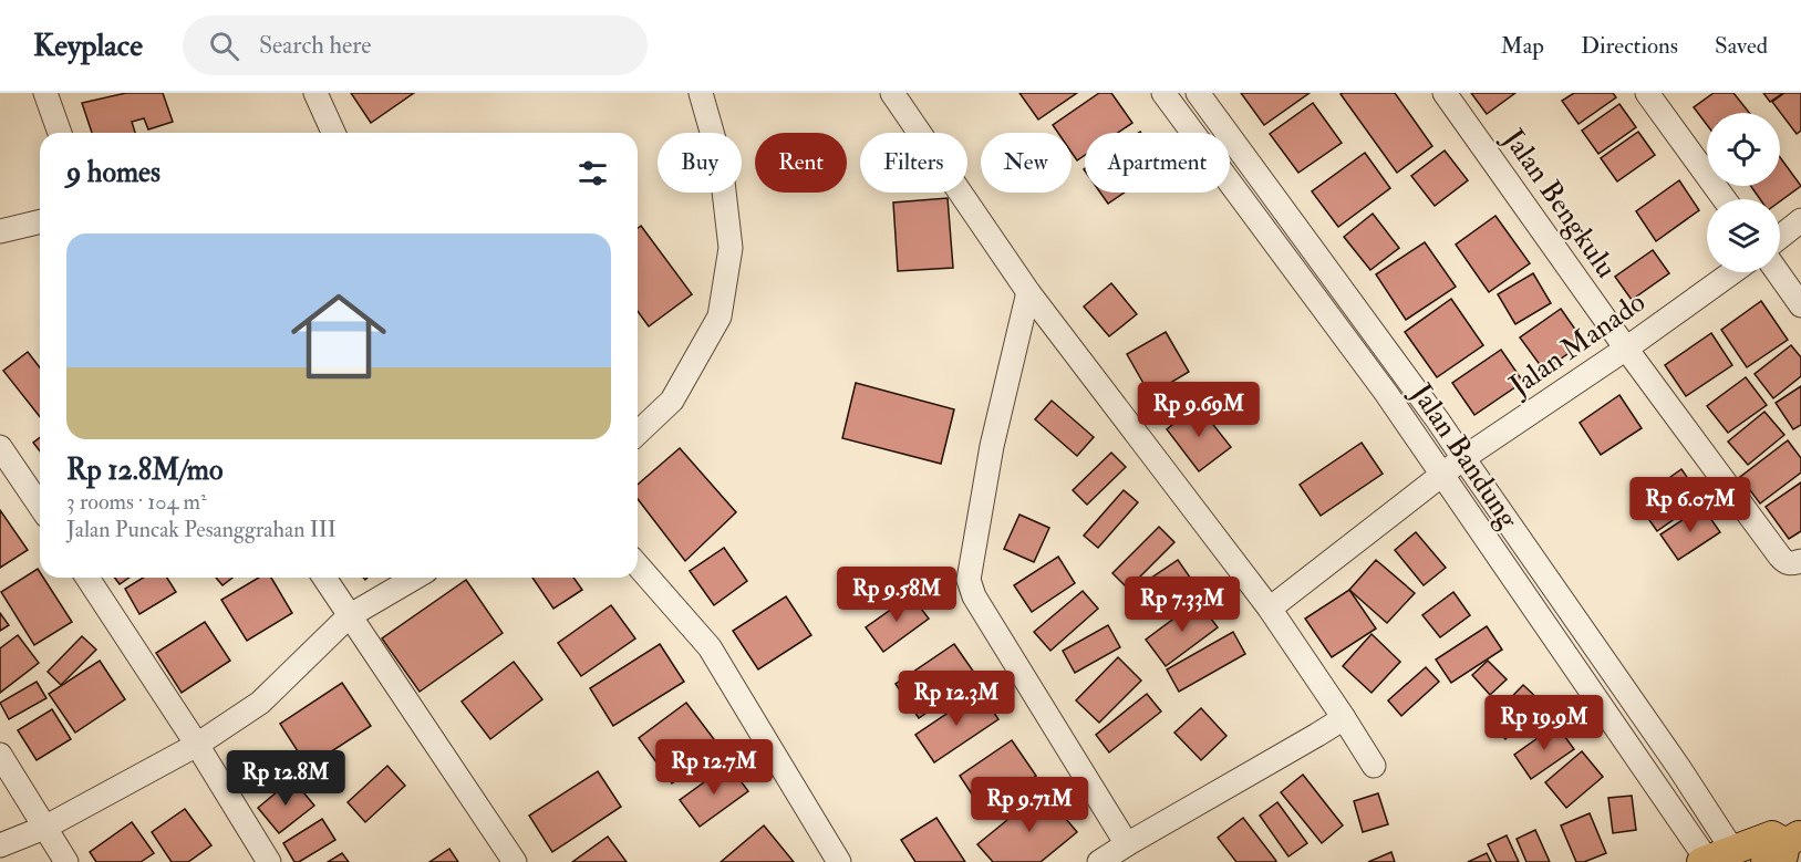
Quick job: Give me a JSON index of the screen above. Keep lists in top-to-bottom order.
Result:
{
  "streets": {
    "street": ["Jalan Bengkulu", "Jalan Manado", "Jalan Bandung"]
  },
  "crossings": [
    ["Jalan Bengkulu", "Jalan Manado"],
    ["Jalan Manado", "Jalan Bandung"]
  ],
  "page": {
    "header": "Keyplace",
    "search": "Search here",
    "nav": ["Map", "Directions", "Saved"],
    "chip": [
      "Buy",
      "Rent",
      "Filters",
      "New",
      "Apartment"
    ],
    "heading": "9 homes",
    "list": [
      {
        "name": "Rp 12.8M/mo",
        "note": "3 rooms · 104 m² · Jalan Puncak Pesanggrahan III"
      }
    ],
    "price": [
      "Rp 9.69M",
      "Rp 6.07M",
      "Rp 9.58M",
      "Rp 7.33M",
      "Rp 12.3M",
      "Rp 19.9M",
      "Rp 12.7M",
      "Rp 12.8M",
      "Rp 9.71M"
    ]
  }
}
